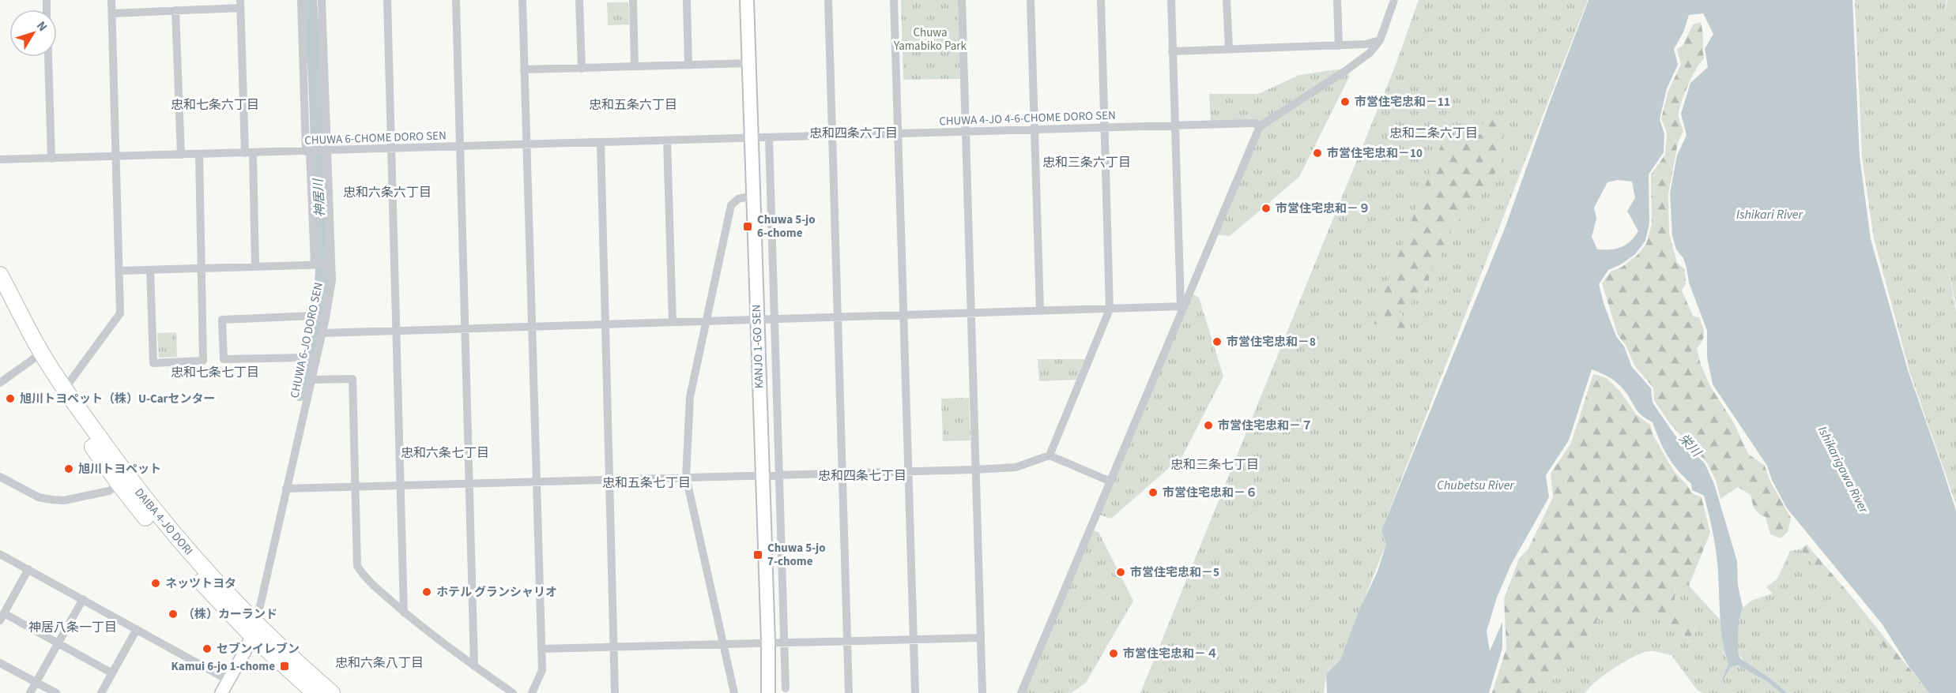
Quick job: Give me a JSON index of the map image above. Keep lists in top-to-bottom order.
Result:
{
  "streets": {
    "highway": ["DAIBA 4-JO DORI"],
    "main road": ["KANJO 1-GO SEN"],
    "street": ["CHUWA 4-JO 4-6-CHOME DORO SEN", "CHUWA 6-CHOME DORO SEN", "CHUWA 6-JO DORO SEN"]
  },
  "crossings": [
    ["CHUWA 4-JO 4-6-CHOME DORO SEN", "CHUWA 6-CHOME DORO SEN"],
    ["CHUWA 4-JO 4-6-CHOME DORO SEN", "KANJO 1-GO SEN"],
    ["CHUWA 6-CHOME DORO SEN", "CHUWA 6-JO DORO SEN"],
    ["CHUWA 6-CHOME DORO SEN", "KANJO 1-GO SEN"],
    ["CHUWA 6-JO DORO SEN", "DAIBA 4-JO DORI"]
  ],
  "districts": [
    "忠和七条六丁目",
    "忠和五条六丁目",
    "忠和四条六丁目",
    "忠和二条六丁目",
    "忠和三条六丁目",
    "忠和六条六丁目",
    "忠和七条七丁目",
    "忠和六条七丁目",
    "忠和三条七丁目",
    "忠和四条七丁目",
    "忠和五条七丁目",
    "神居八条一丁目",
    "忠和六条八丁目"
  ],
  "water": [
    "神居川",
    "Ishikari River",
    "栄川",
    "Ishikarigawa River",
    "Chubetsu River"
  ],
  "parks": ["Chuwa Yamabiko Park"],
  "places": {
    "other": [
      "市営住宅忠和－11",
      "市営住宅忠和－10",
      "市営住宅忠和－９",
      "市営住宅忠和－8",
      "旭川トヨペット（株）U-Carセンター",
      "市営住宅忠和－７",
      "旭川トヨペット",
      "市営住宅忠和－６",
      "市営住宅忠和－5",
      "ネッツトヨタ",
      "ホテル グランシャリオ",
      "（株）カーランド",
      "セブンイレブン",
      "市営住宅忠和－４"
    ],
    "transit": ["Chuwa 5-jo 6-chome", "Chuwa 5-jo 7-chome", "Kamui 6-jo 1-chome"]
  },
  "north": "top right"
}
